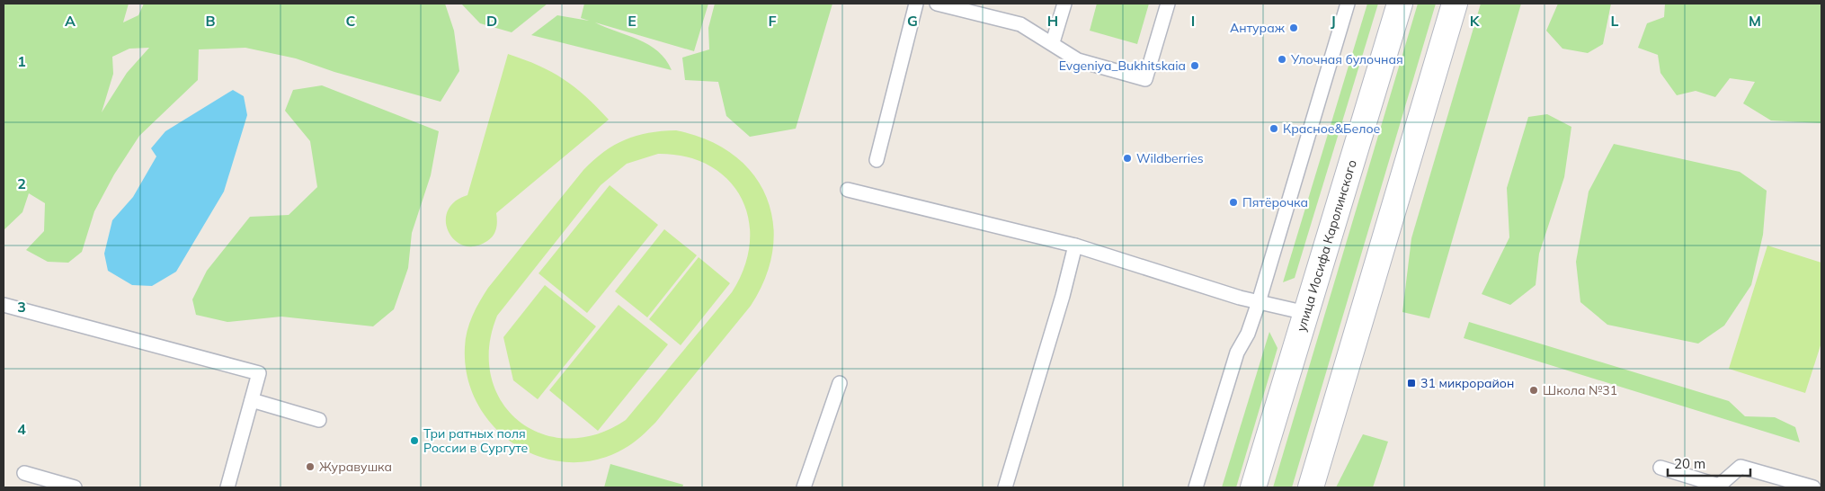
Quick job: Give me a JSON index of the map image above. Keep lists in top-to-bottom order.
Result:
{
  "streets": {
    "main road": ["улица Иосифа Каролинского"]
  },
  "places": {
    "other": [
      "Антураж",
      "Улочная булочная",
      "Evgeniya_Bukhitskaia",
      "Красное&Белое",
      "Wildberries",
      "Пятёрочка",
      "Школа №31",
      "Три ратных поля России в Сургуте",
      "Журавушка"
    ],
    "transit": ["31 микрорайон"]
  },
  "scale_bar": "20 m",
  "grid": {
    "columns": [
      "A",
      "B",
      "C",
      "D",
      "E",
      "F",
      "G",
      "H",
      "I",
      "J",
      "K",
      "L",
      "M"
    ],
    "rows": [
      "1",
      "2",
      "3",
      "4"
    ]
  }
}
